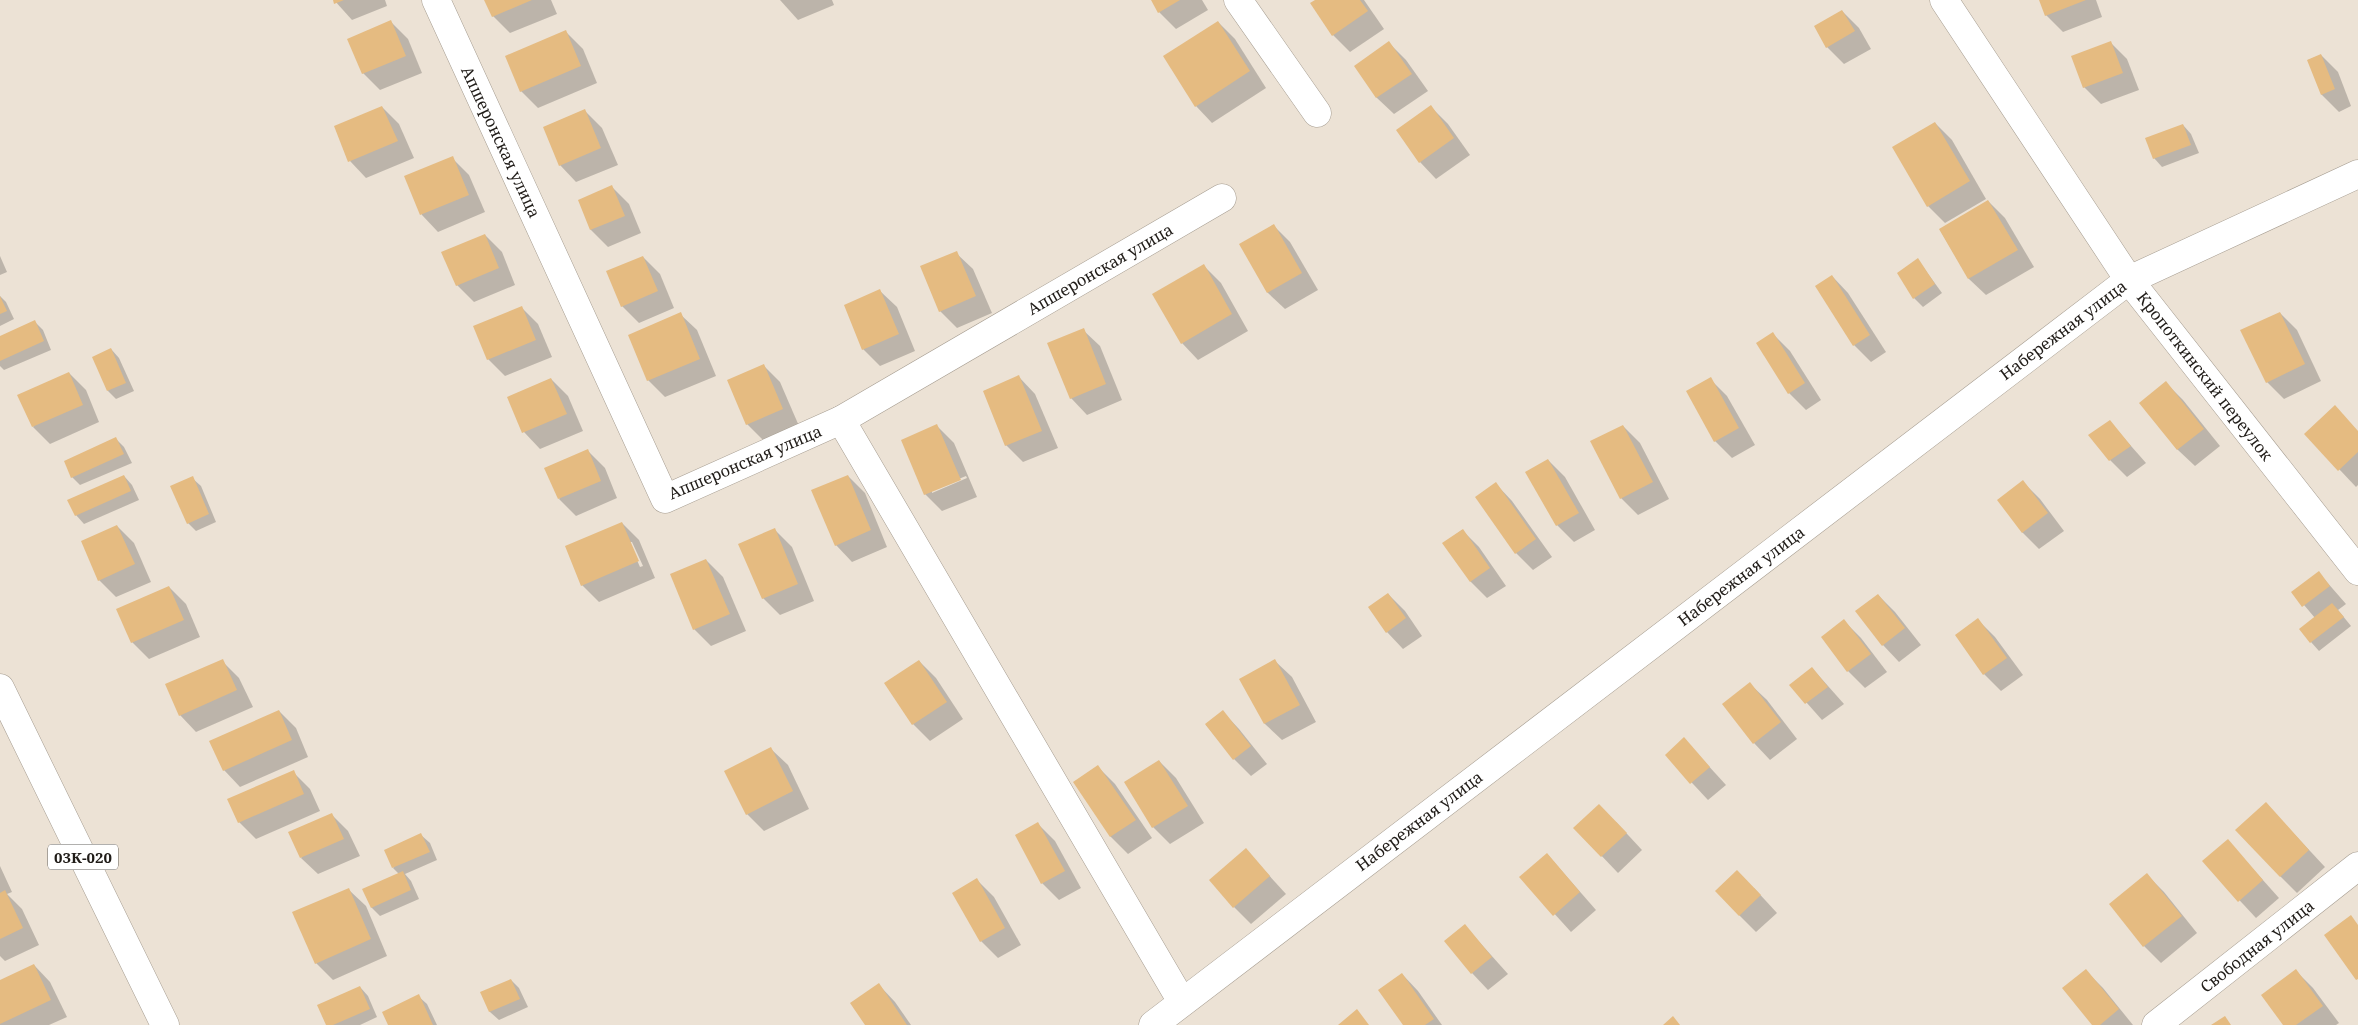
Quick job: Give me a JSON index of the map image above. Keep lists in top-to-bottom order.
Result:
{
  "streets": {
    "street": [
      "Апшеронская улица",
      "Набережная улица",
      "Кропоткинский переулок",
      "03К-020",
      "Свободная улица"
    ]
  },
  "crossings": [
    ["Набережная улица", "Кропоткинский переулок"]
  ]
}
